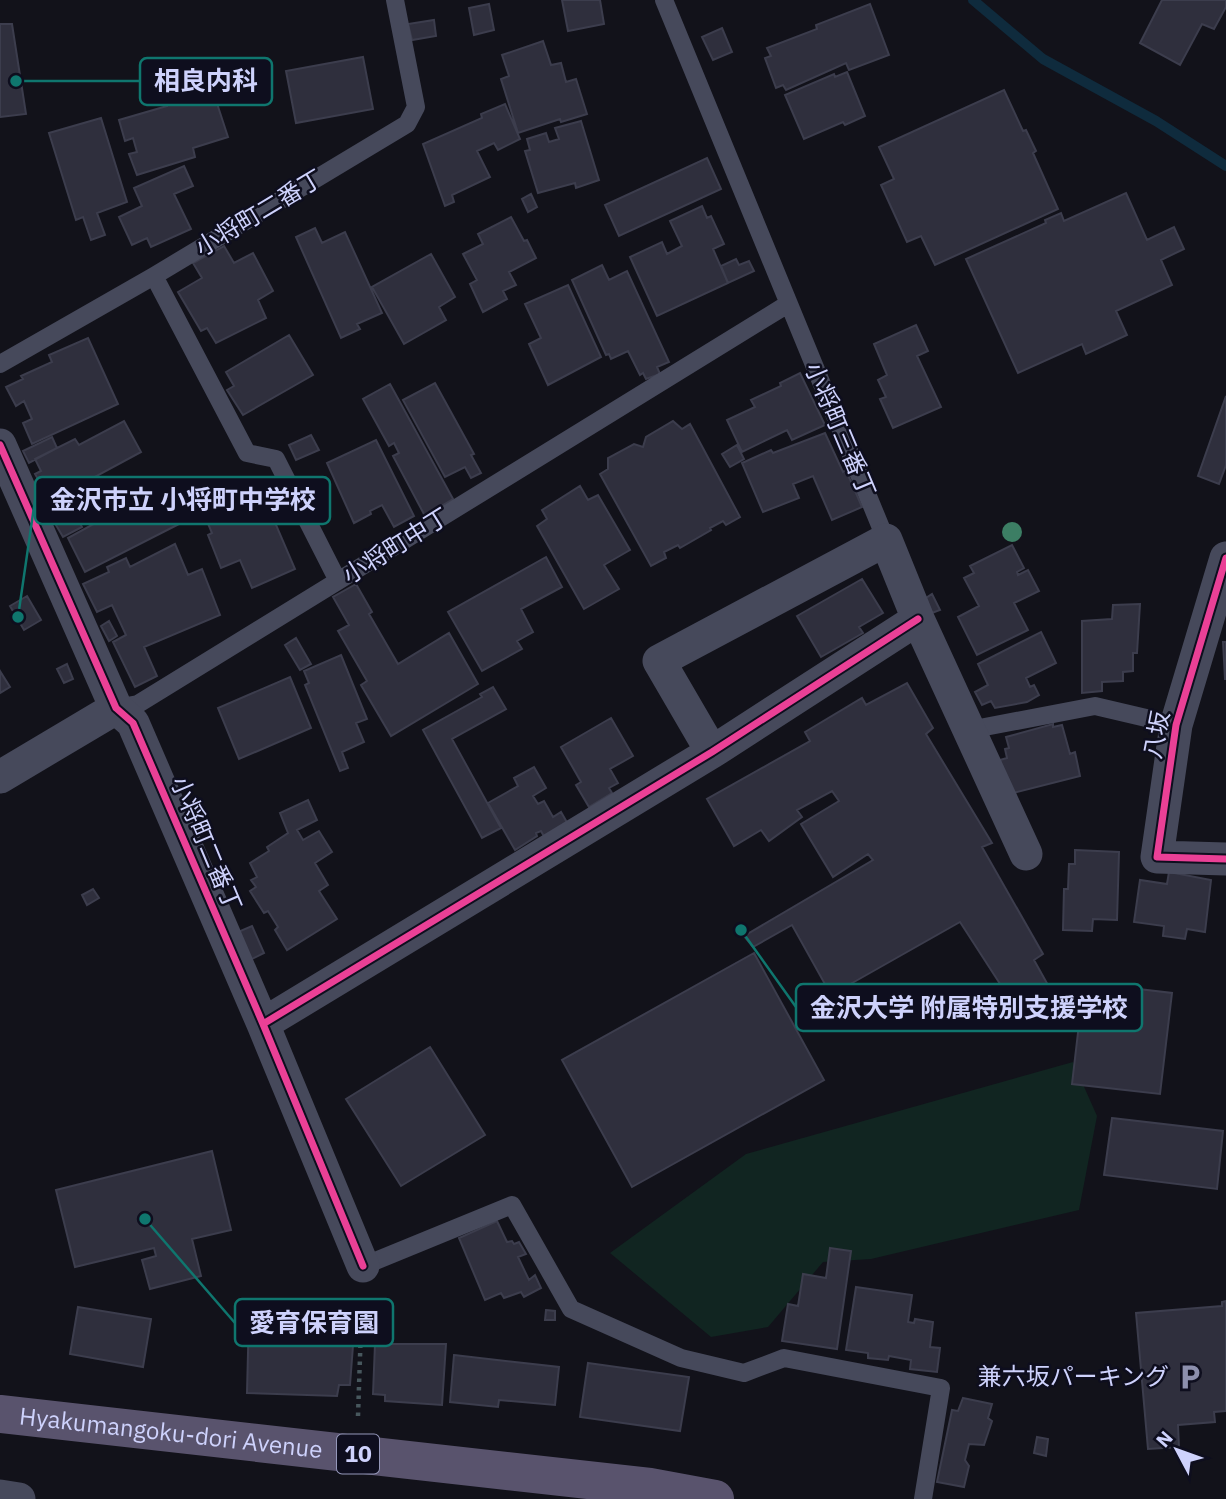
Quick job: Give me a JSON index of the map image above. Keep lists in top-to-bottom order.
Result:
{
  "streets": {
    "main road": ["Hyakumangoku-dori Avenue", "10"],
    "street": [
      "小将町二番丁",
      "小将町三番丁",
      "小将町中丁",
      "八坂"
    ]
  },
  "crossings": [
    ["小将町二番丁", "小将町中丁"],
    ["小将町三番丁", "小将町中丁"]
  ],
  "places": {
    "other": [
      "相良内科",
      "金沢市立 小将町中学校",
      "金沢大学 附属特別支援学校",
      "愛育保育園"
    ],
    "parking": ["兼六坂パーキング"]
  },
  "north": "top left"
}
